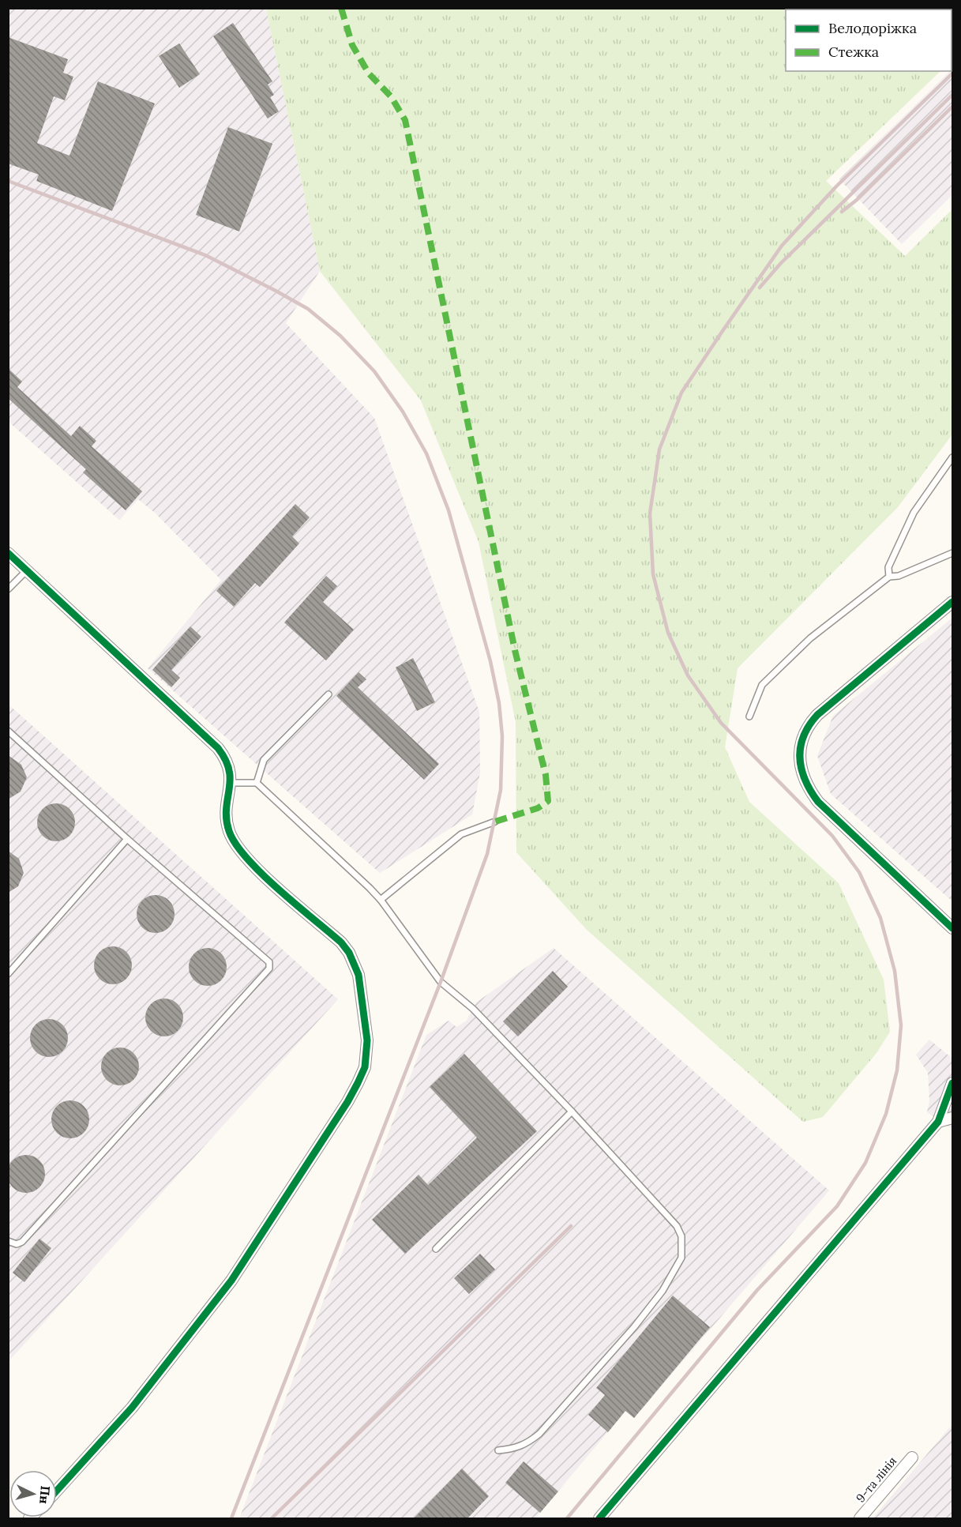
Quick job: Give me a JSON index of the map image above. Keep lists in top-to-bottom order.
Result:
{
  "streets": {
    "street": ["9-та лінія"]
  },
  "legend": ["Велодоріжка", "Стежка"],
  "north": "right"
}
